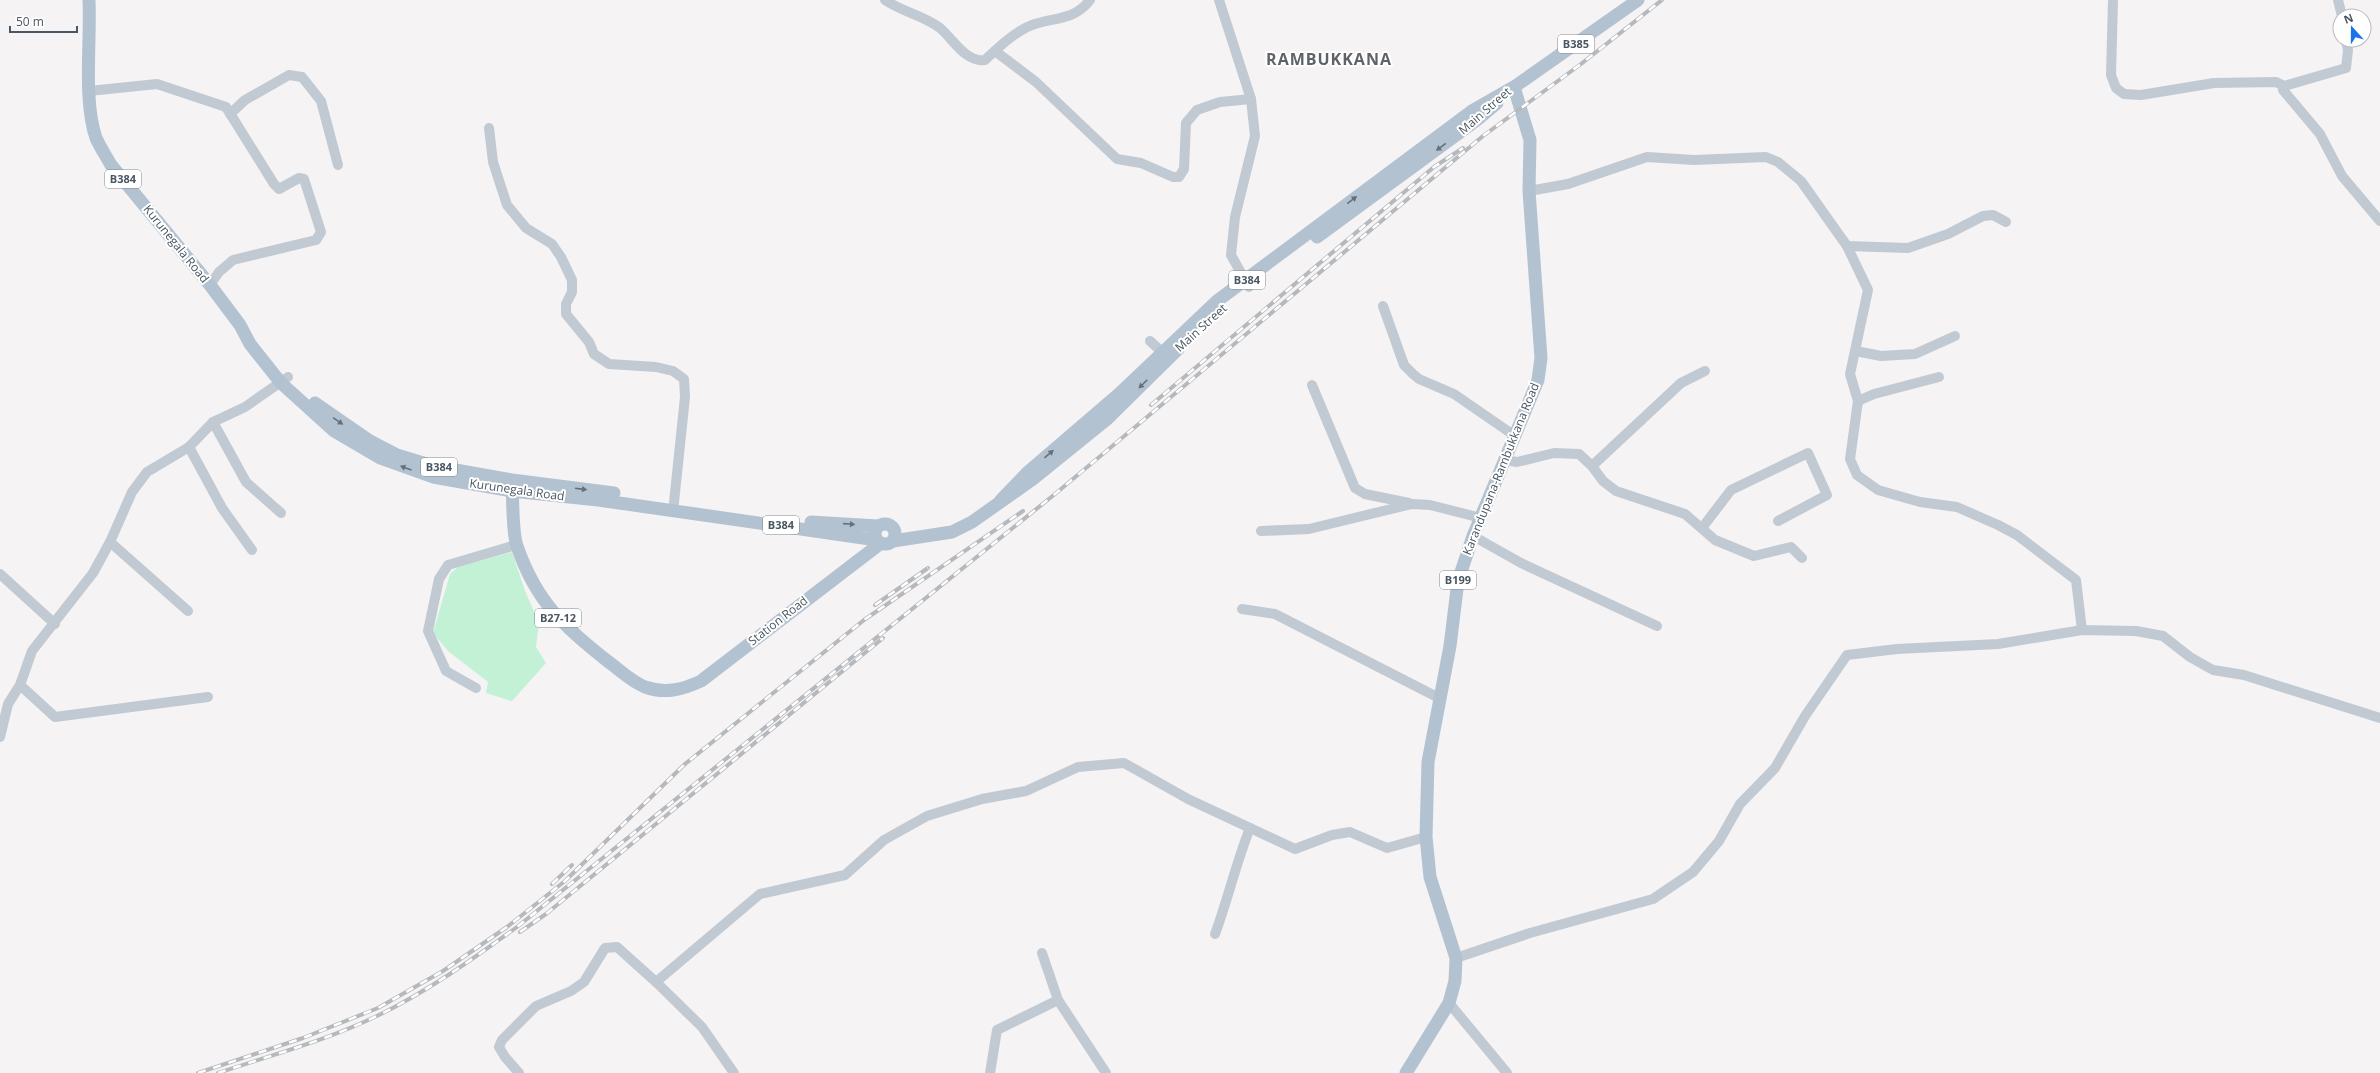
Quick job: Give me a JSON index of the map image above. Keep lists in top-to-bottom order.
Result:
{
  "streets": {
    "main road": [
      "B385",
      "Main Street",
      "B384",
      "Kurunegala Road",
      "Karandupana-Rambukkana Road",
      "B199",
      "B27-12",
      "Station Road"
    ]
  },
  "crossings": [
    ["B385", "Main Street"],
    ["B385", "Karandupana-Rambukkana Road"],
    ["Main Street", "B384"],
    ["Main Street", "Kurunegala Road"],
    ["Main Street", "Karandupana-Rambukkana Road"],
    ["Main Street", "Station Road"],
    ["B384", "Kurunegala Road"],
    ["B384", "Station Road"],
    ["Kurunegala Road", "B27-12"],
    ["B27-12", "Station Road"]
  ],
  "districts": ["RAMBUKKANA"],
  "scale_bar": "50 m",
  "north": "top"
}
